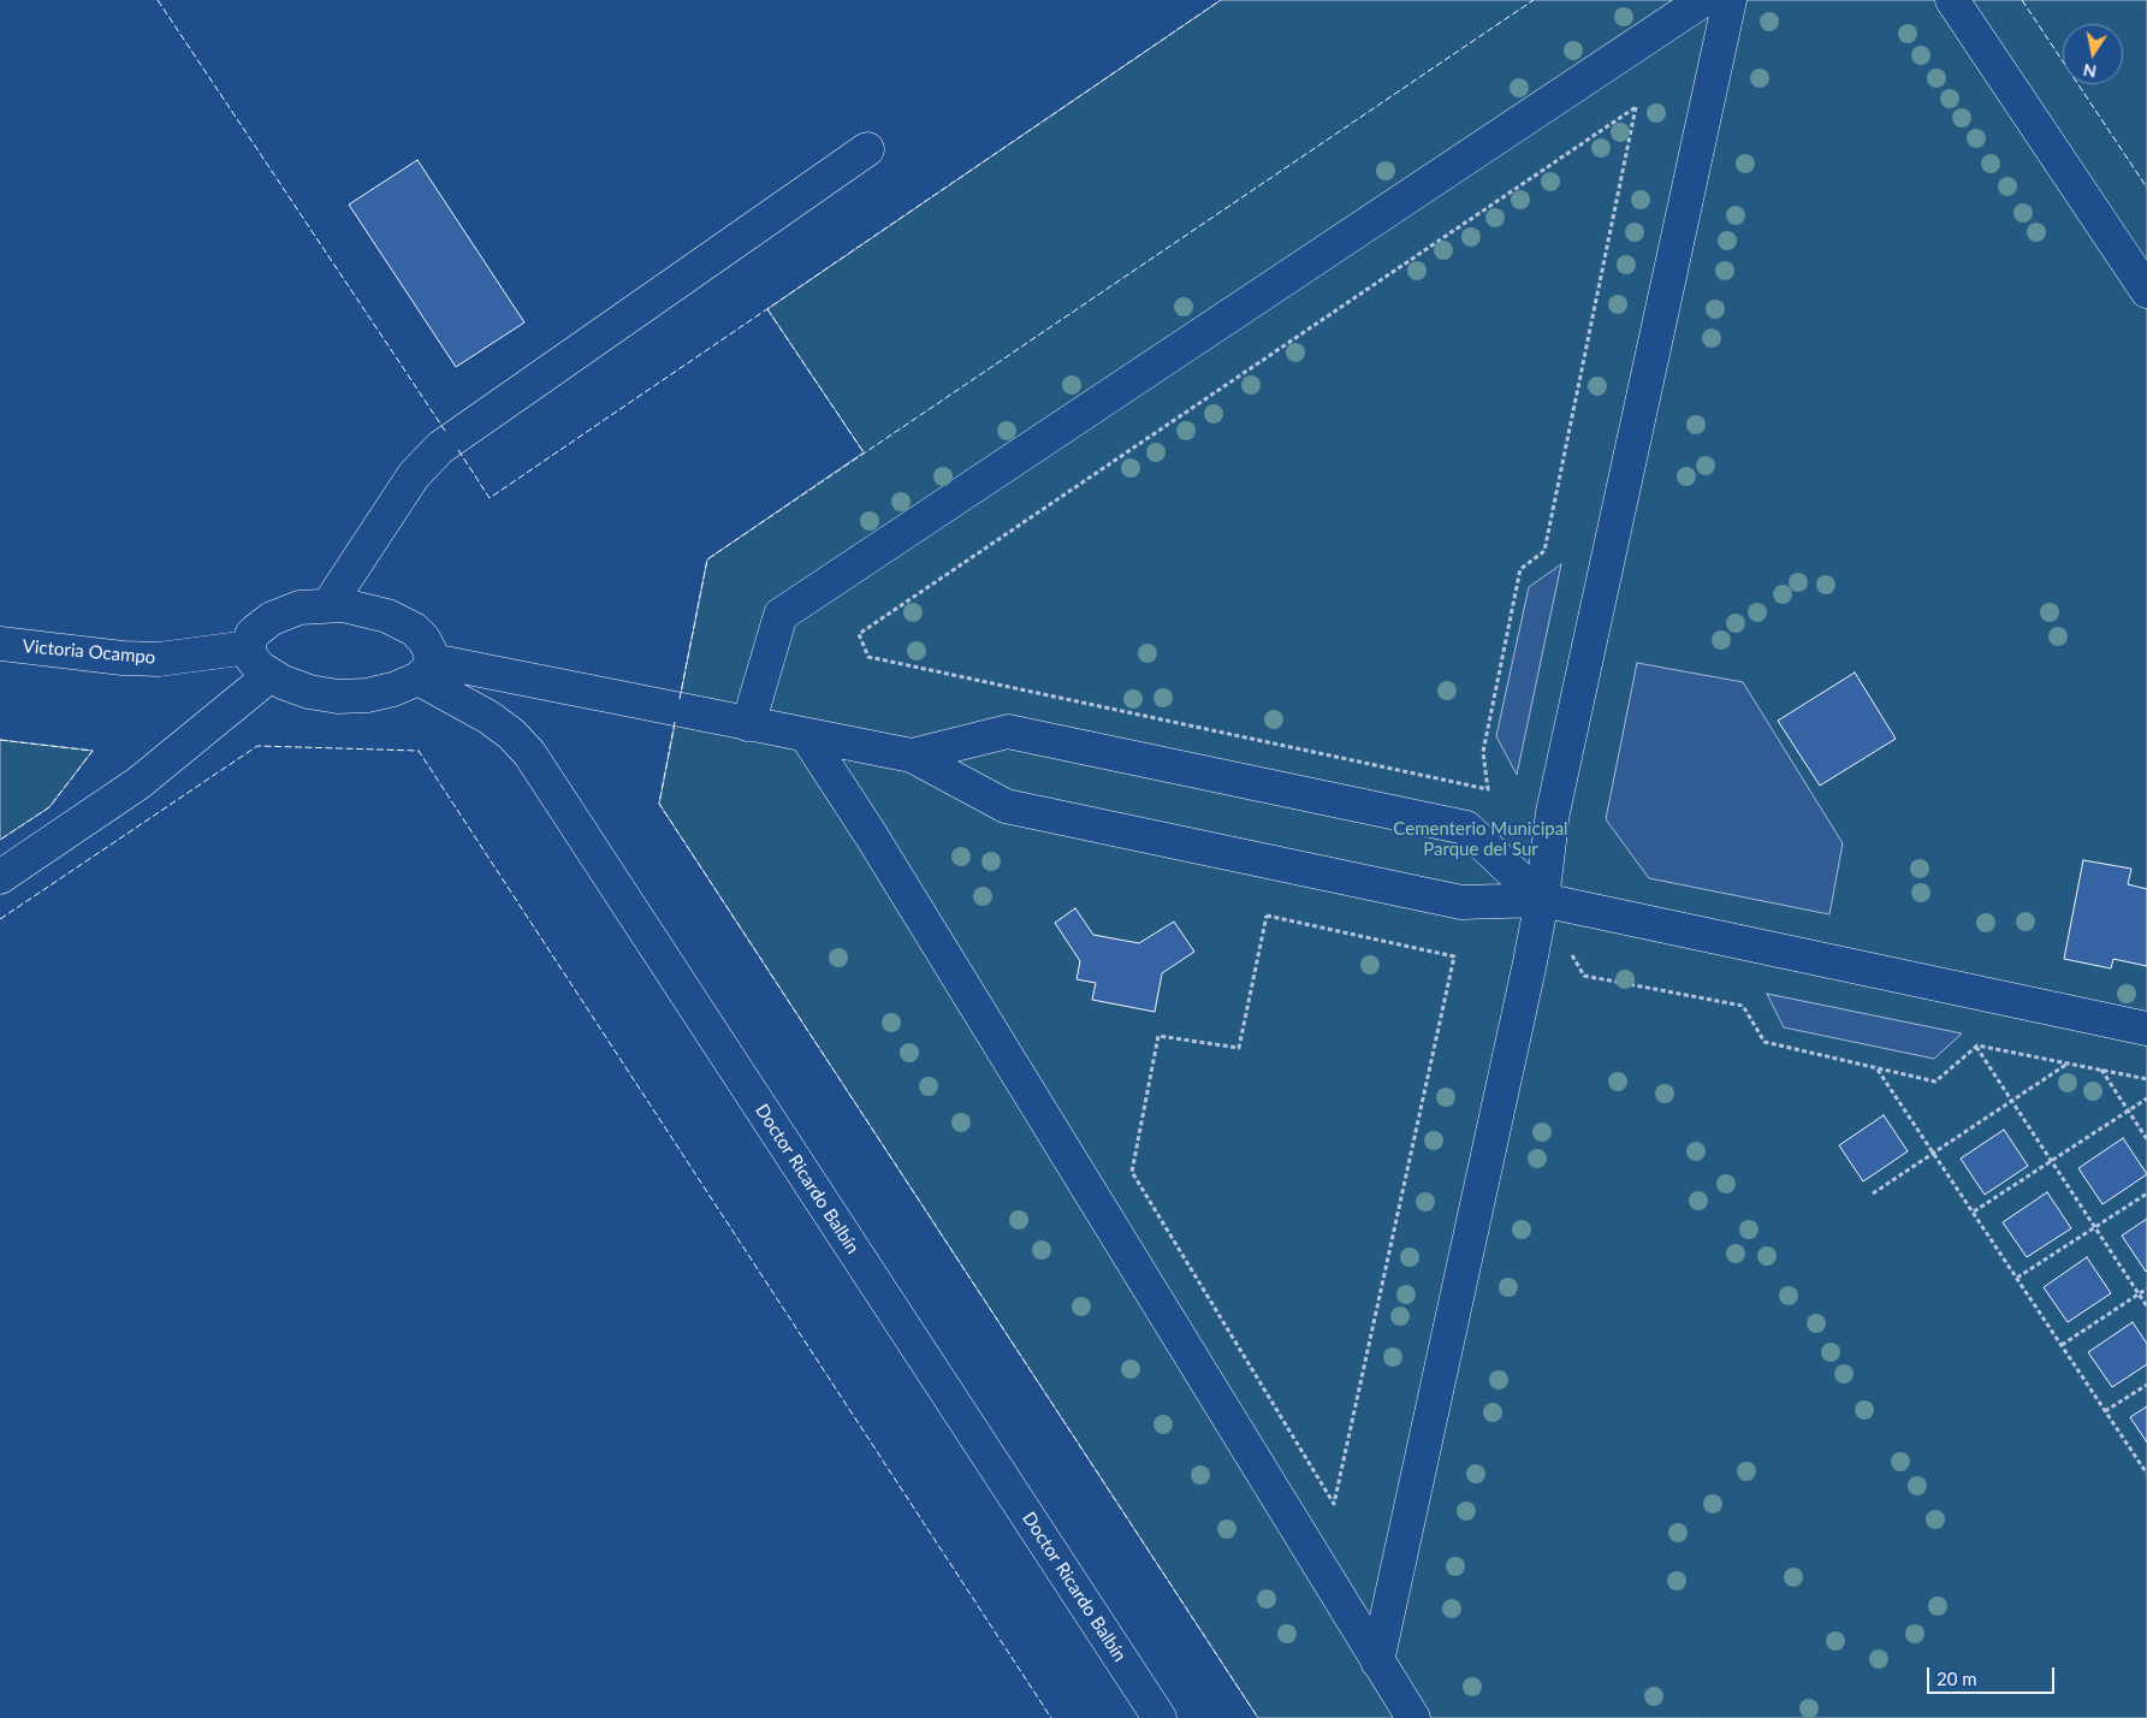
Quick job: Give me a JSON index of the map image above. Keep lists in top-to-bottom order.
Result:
{
  "streets": {
    "street": ["Victoria Ocampo", "Doctor Ricardo Balbín"]
  },
  "parks": ["Cementerio Municipal Parque del Sur"],
  "scale_bar": "20 m",
  "north": "bottom"
}
